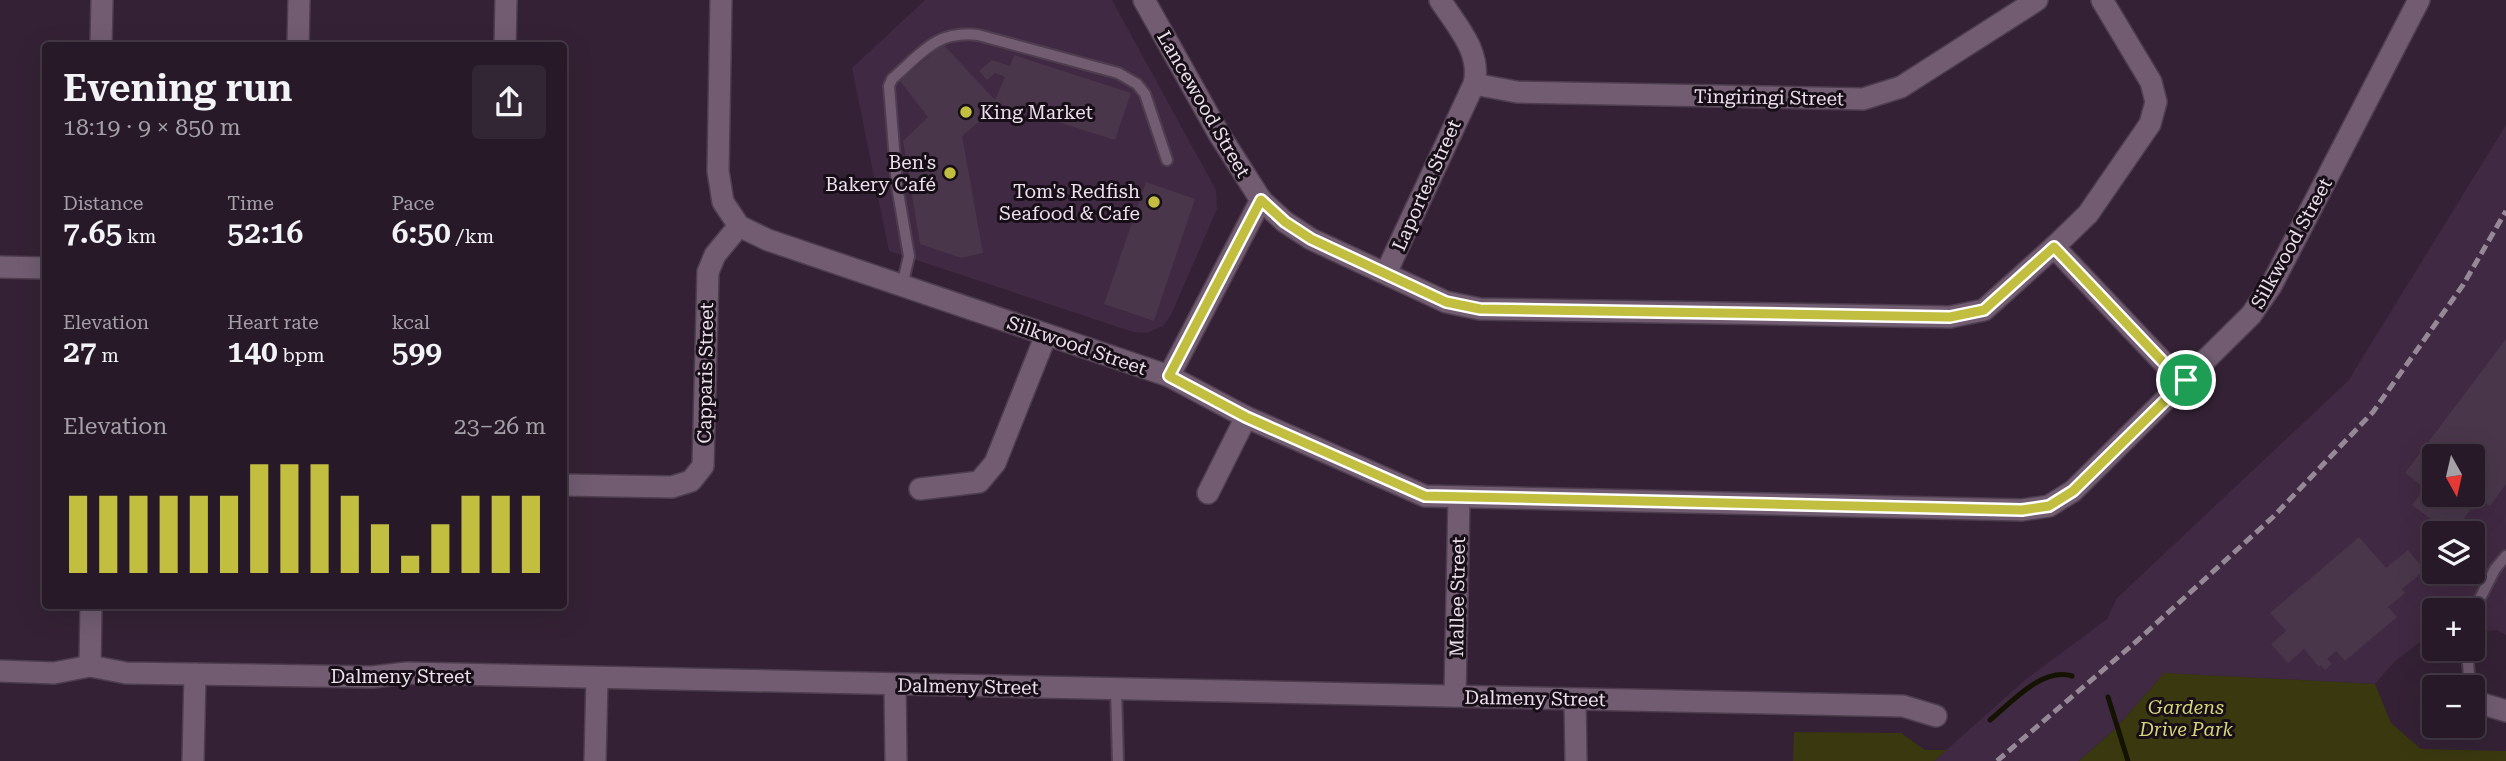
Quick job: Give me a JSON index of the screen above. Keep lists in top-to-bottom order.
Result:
{
  "streets": {
    "street": [
      "Tingiringi Street",
      "Lancewood Street",
      "Laportea Street",
      "Silkwood Street",
      "Capparis Street",
      "Mallee Street",
      "Dalmeny Street"
    ]
  },
  "crossings": [
    ["Tingiringi Street", "Laportea Street"],
    ["Lancewood Street", "Laportea Street"],
    ["Silkwood Street", "Capparis Street"],
    ["Silkwood Street", "Mallee Street"],
    ["Mallee Street", "Dalmeny Street"]
  ],
  "parks": ["Gardens Drive Park"],
  "places": ["King Market", "Ben's Bakery Café", "Tom's Redfish Seafood & Cafe"],
  "north": "bottom",
  "page": {
    "heading": ["Evening run", "18:19 · 9 × 850 m"],
    "stats": [
      ["Distance", "7.65 km"],
      ["Time", "52:16"],
      ["Pace", "6:50 /km"],
      ["Elevation", "27 m"],
      ["Heart rate", "140 bpm"],
      ["kcal", "599"]
    ],
    "chart": ["Elevation", "23–26 m"],
    "map_buttons": ["+", "−"]
  }
}
